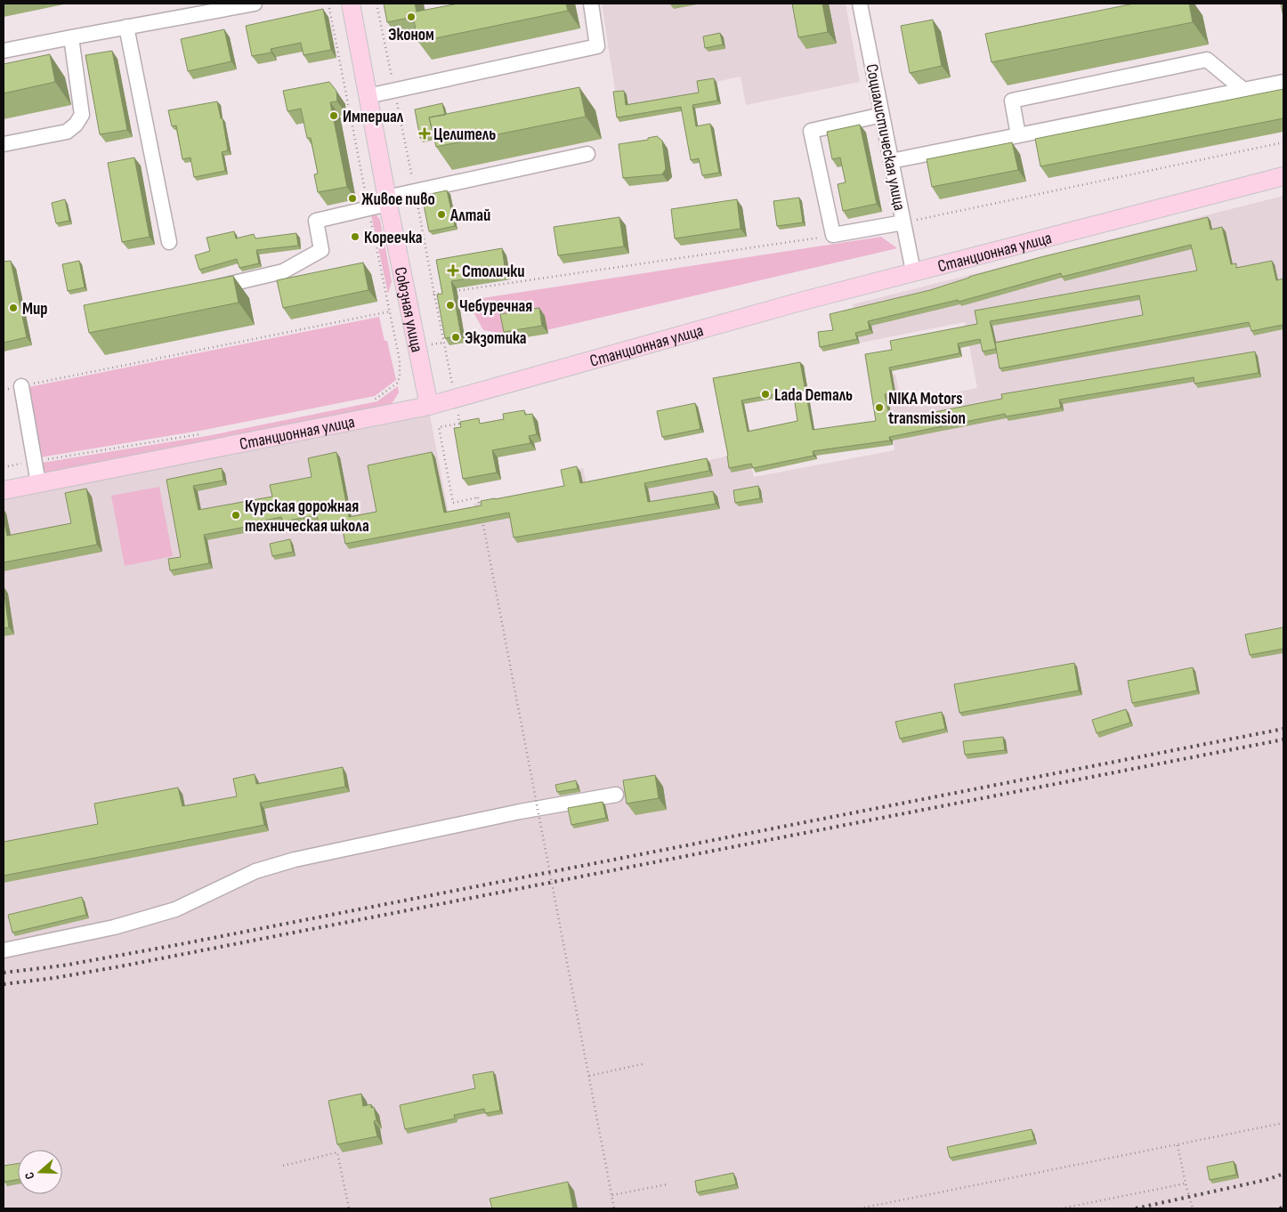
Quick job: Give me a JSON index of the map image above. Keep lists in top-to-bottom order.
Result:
{
  "streets": {
    "main road": ["Станционная улица", "Союзная улица"],
    "street": ["Социалистическая улица"]
  },
  "crossings": [
    ["Социалистическая улица", "Станционная улица"],
    ["Станционная улица", "Союзная улица"]
  ],
  "places": {
    "other": [
      "Эконом",
      "Империал",
      "Живое пиво",
      "Алтай",
      "Кореечка",
      "Чебуречная",
      "Мир",
      "Экзотика",
      "Lada Dеталь",
      "NIKA Motors transmission",
      "Курская дорожная техническая школа"
    ],
    "health": ["Целитель", "Столички"]
  },
  "north": "left"
}
